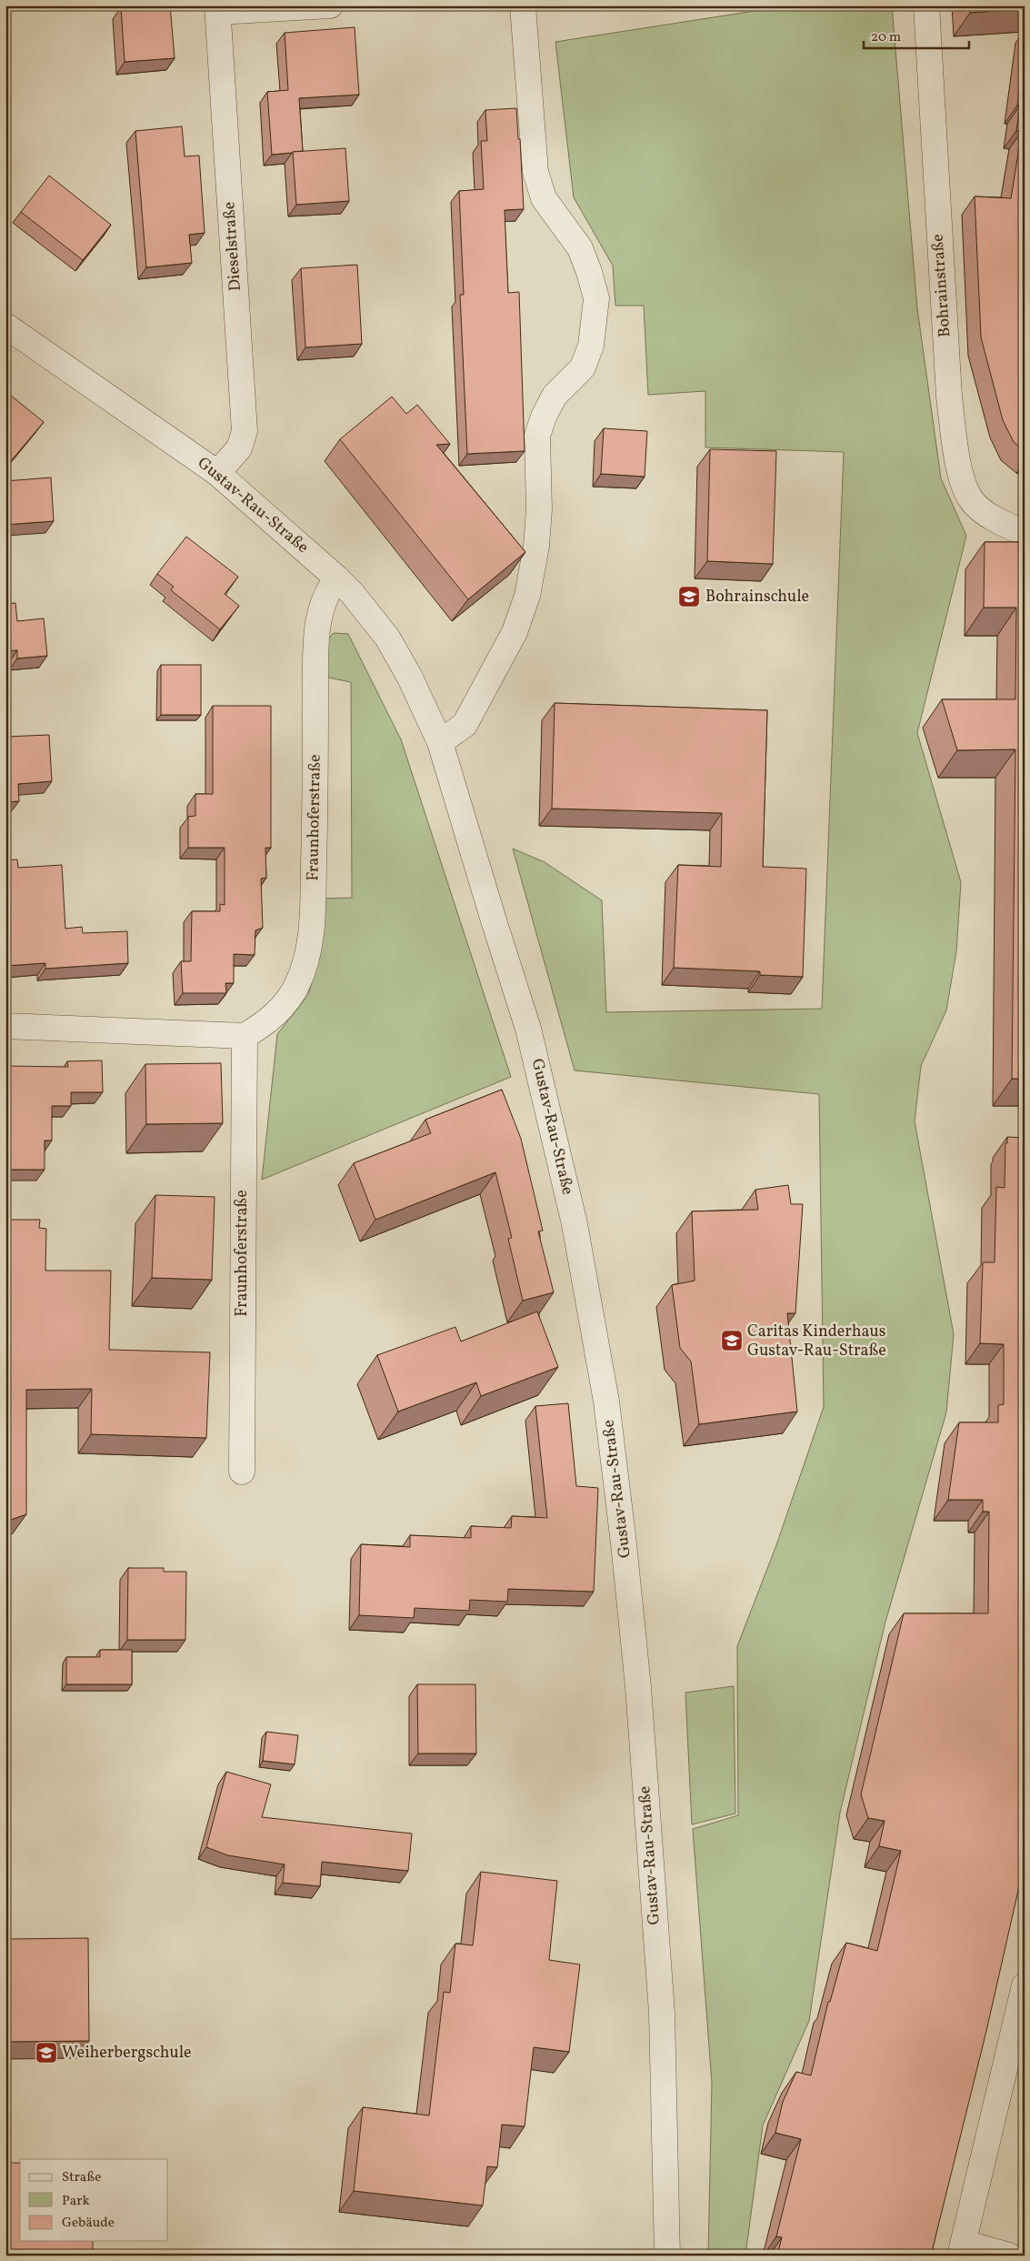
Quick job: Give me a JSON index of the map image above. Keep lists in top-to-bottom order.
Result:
{
  "streets": {
    "street": [
      "Dieselstraße",
      "Bohrainstraße",
      "Gustav-Rau-Straße",
      "Fraunhoferstraße"
    ]
  },
  "crossings": [
    ["Dieselstraße", "Gustav-Rau-Straße"],
    ["Gustav-Rau-Straße", "Fraunhoferstraße"]
  ],
  "places": {
    "school or university": ["Bohrainschule", "Caritas Kinderhaus Gustav-Rau-Straße", "Weiherbergschule"]
  },
  "legend": ["Straße", "Park", "Gebäude"],
  "scale_bar": "20 m"
}
